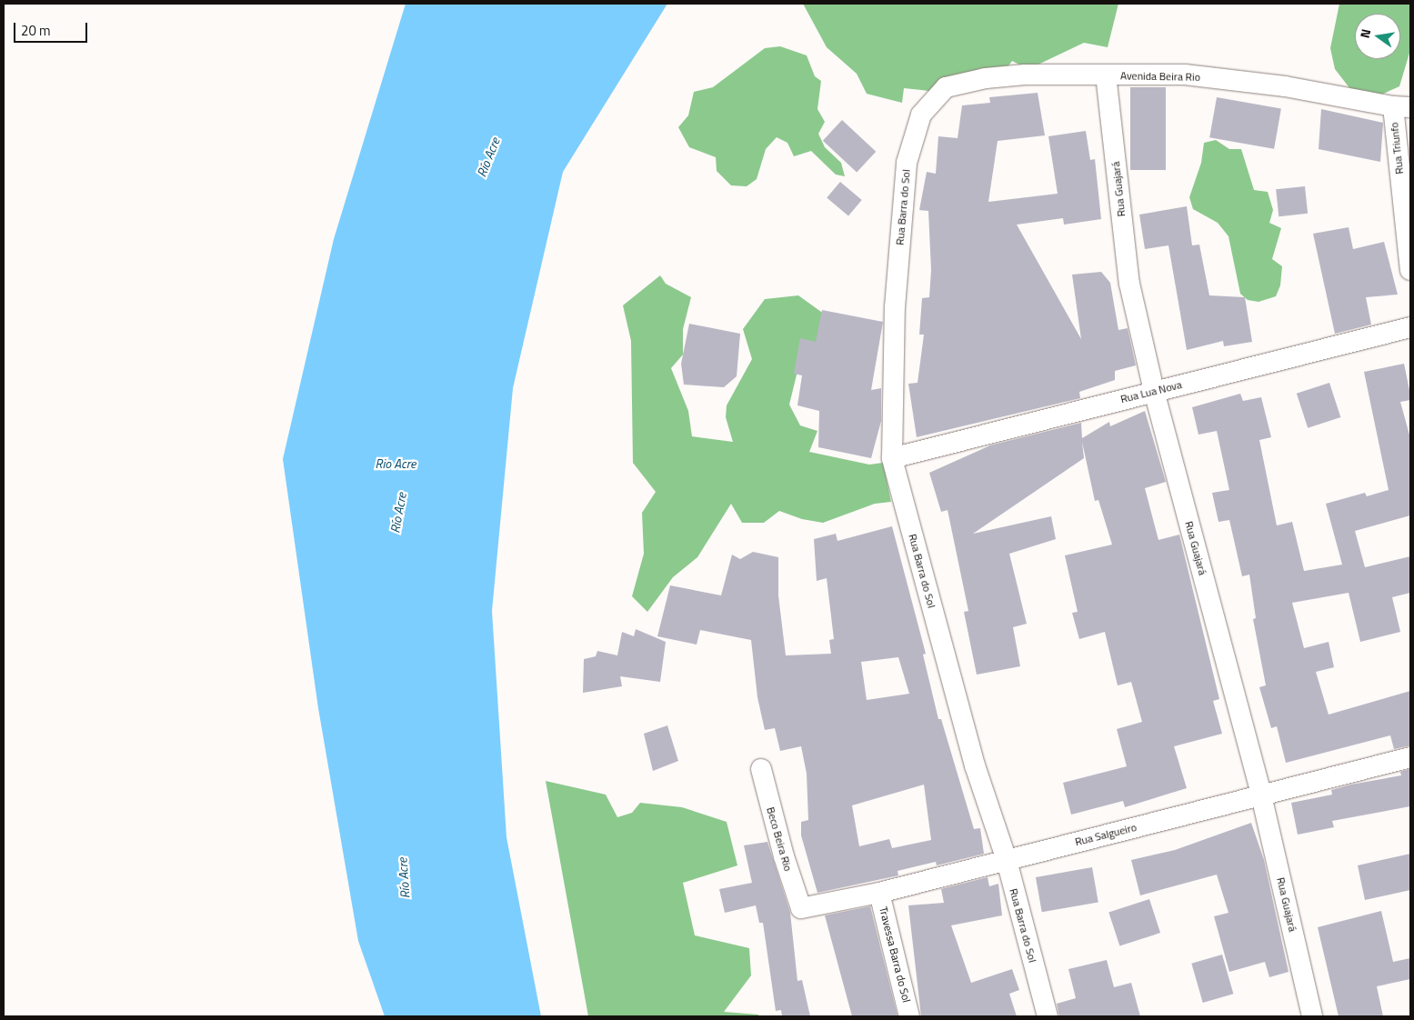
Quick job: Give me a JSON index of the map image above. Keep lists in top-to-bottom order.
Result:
{
  "streets": {
    "street": [
      "Avenida Beira Rio",
      "Rua Triunfo",
      "Rua Guajará",
      "Rua Barra do Sol",
      "Rua Lua Nova",
      "Rua Salgueiro",
      "Beco Beira Rio",
      "Travessa Barra do Sol"
    ]
  },
  "crossings": [
    ["Avenida Beira Rio", "Rua Triunfo"],
    ["Avenida Beira Rio", "Rua Guajará"],
    ["Avenida Beira Rio", "Rua Barra do Sol"],
    ["Rua Guajará", "Rua Lua Nova"],
    ["Rua Guajará", "Rua Salgueiro"],
    ["Rua Barra do Sol", "Rua Lua Nova"],
    ["Rua Barra do Sol", "Rua Salgueiro"],
    ["Rua Salgueiro", "Beco Beira Rio"],
    ["Rua Salgueiro", "Travessa Barra do Sol"]
  ],
  "water": ["Río Acre", "Rio Acre"],
  "scale_bar": "20 m",
  "north": "left"
}
